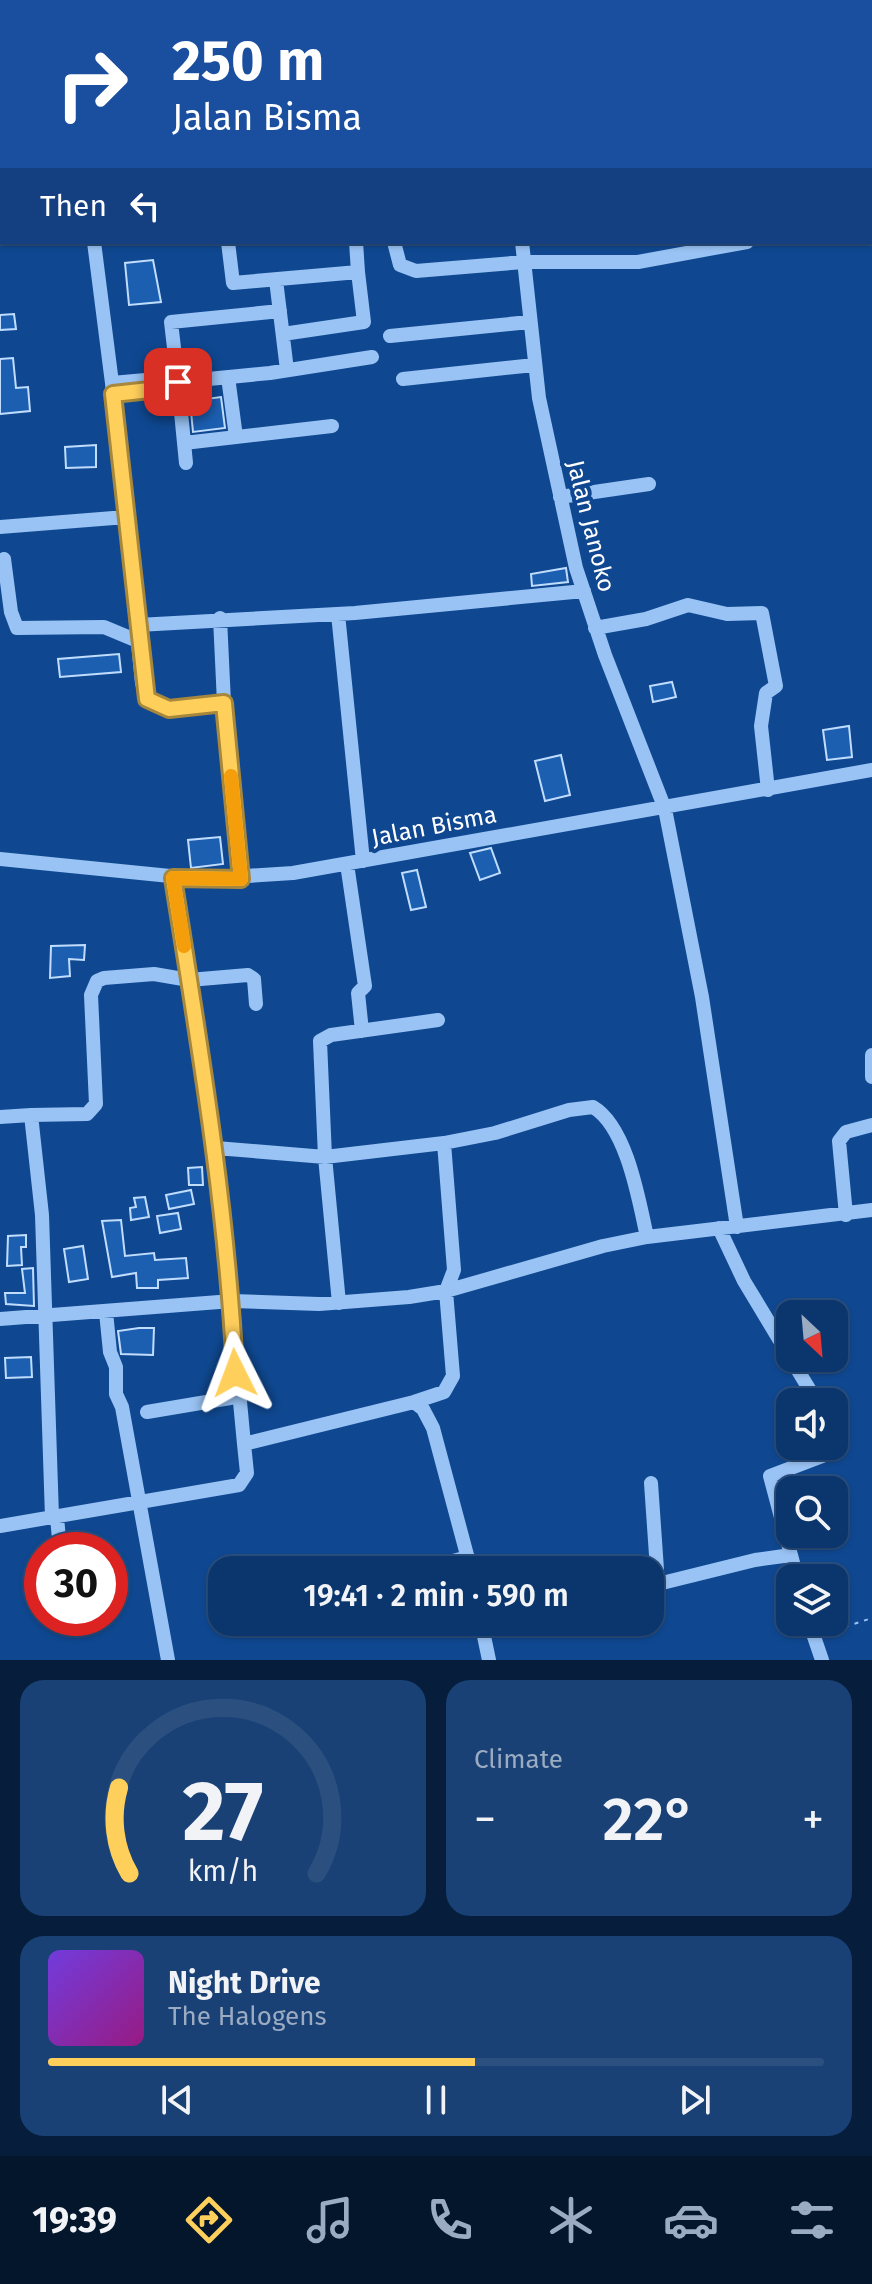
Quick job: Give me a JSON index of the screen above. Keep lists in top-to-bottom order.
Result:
{
  "streets": {
    "street": ["Jalan Janoko", "Jalan Bisma"]
  },
  "crossings": [
    ["Jalan Janoko", "Jalan Bisma"]
  ],
  "north": "bottom right",
  "page": {
    "turn": ["250 m", "Jalan Bisma"],
    "then": "Then",
    "limit": "30",
    "trip": "19:41 · 2 min · 590 m",
    "tile": "Climate",
    "heat": ["−", "22°", "+"],
    "song": ["Night Drive", "The Halogens"],
    "tabs": "19:39",
    "gauge": ["27", "km/h"]
  }
}
